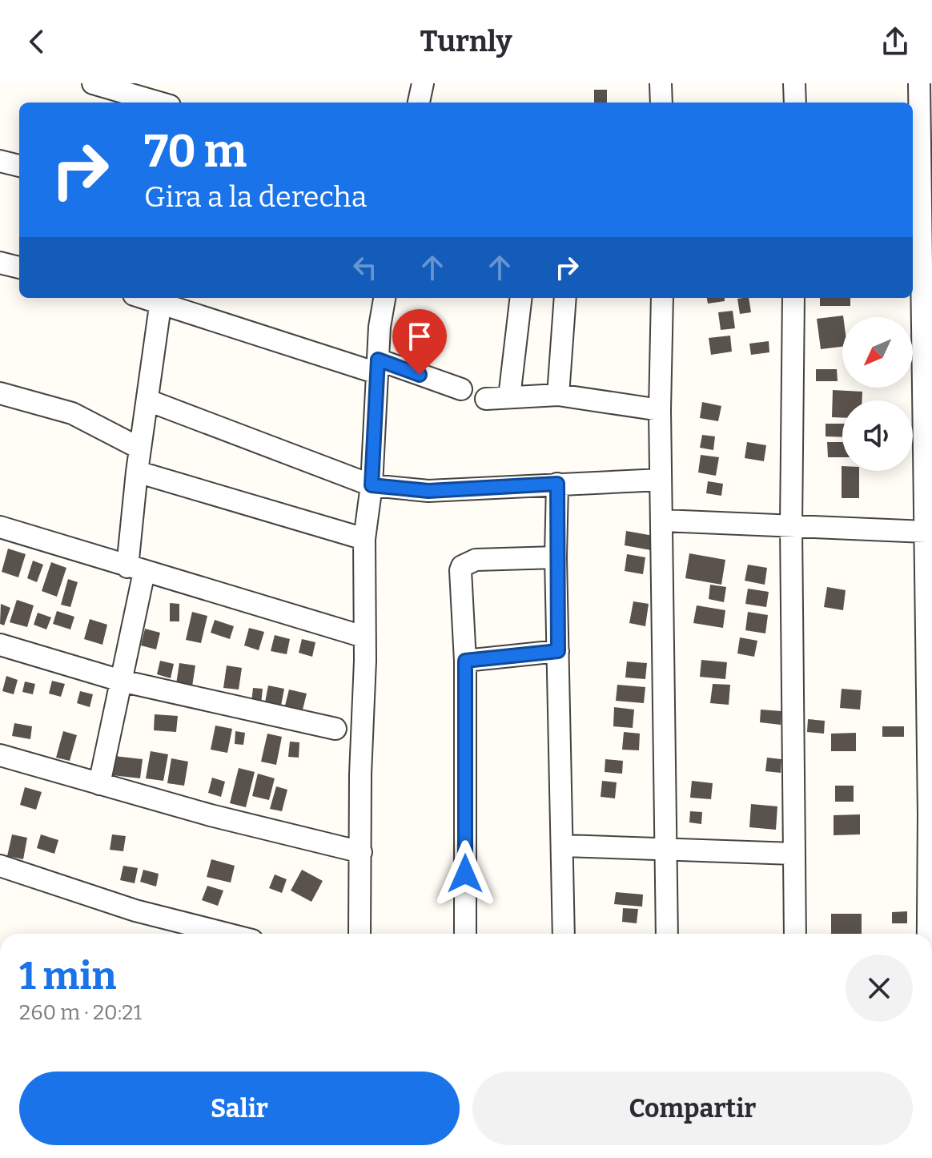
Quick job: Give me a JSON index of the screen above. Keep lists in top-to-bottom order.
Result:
{
  "north": "bottom left",
  "page": {
    "header": "Turnly",
    "turn": ["70 m", "Gira a la derecha"],
    "heading": ["1 min", "260 m · 20:21"],
    "buttons": ["Salir", "Compartir"]
  }
}
